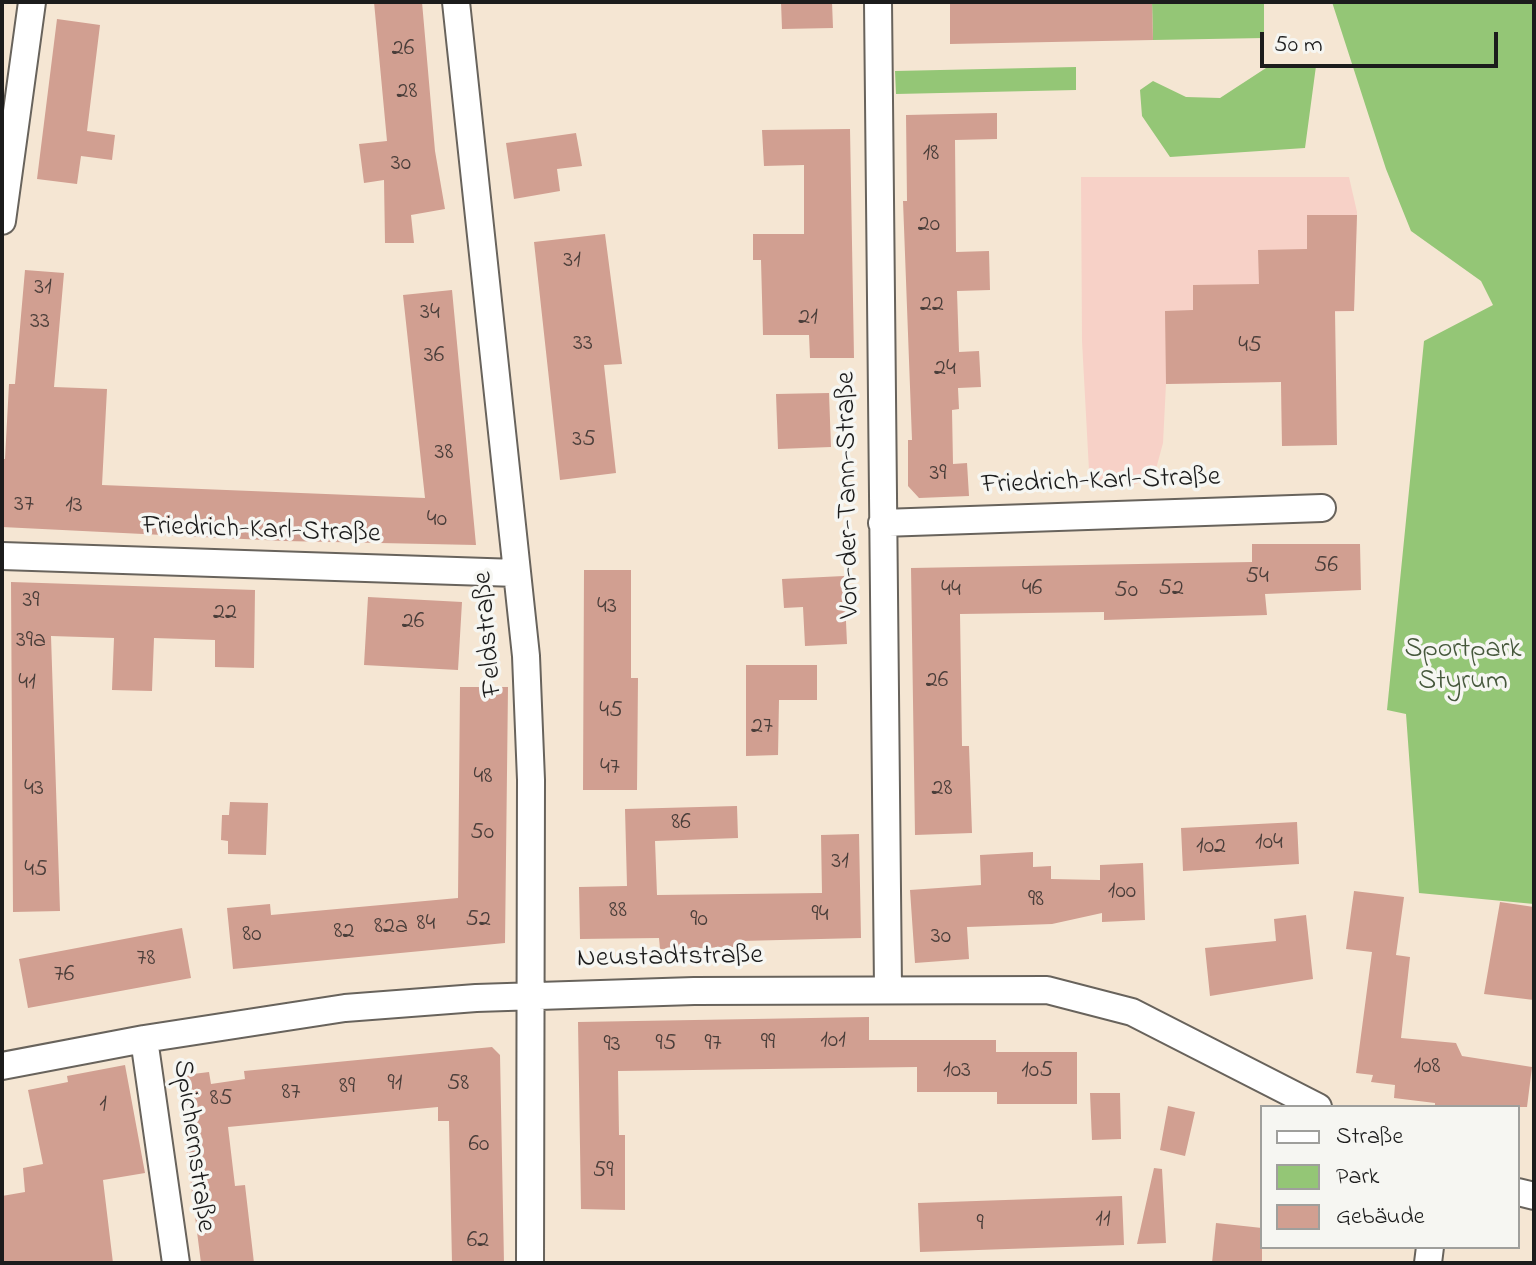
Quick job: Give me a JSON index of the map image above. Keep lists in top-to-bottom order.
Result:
{
  "streets": {
    "street": [
      "Friedrich-Karl-Straße",
      "Von-der-Tann-Straße",
      "Feldstraße",
      "Neustadtstraße",
      "Spichernstraße"
    ]
  },
  "crossings": [
    ["Friedrich-Karl-Straße", "Von-der-Tann-Straße"],
    ["Friedrich-Karl-Straße", "Feldstraße"],
    ["Von-der-Tann-Straße", "Neustadtstraße"],
    ["Feldstraße", "Neustadtstraße"],
    ["Neustadtstraße", "Spichernstraße"]
  ],
  "parks": ["Sportpark Styrum"],
  "house_numbers": [
    "26",
    "28",
    "18",
    "30",
    "20",
    "31",
    "31",
    "22",
    "34",
    "21",
    "33",
    "33",
    "45",
    "36",
    "24",
    "35",
    "38",
    "39",
    "37",
    "13",
    "40",
    "56",
    "54",
    "46",
    "52",
    "44",
    "50",
    "39",
    "43",
    "22",
    "26",
    "39a",
    "26",
    "41",
    "45",
    "27",
    "47",
    "48",
    "43",
    "28",
    "86",
    "50",
    "104",
    "102",
    "31",
    "45",
    "100",
    "98",
    "88",
    "94",
    "52",
    "90",
    "84",
    "82a",
    "82",
    "80",
    "30",
    "78",
    "76",
    "101",
    "99",
    "95",
    "97",
    "93",
    "108",
    "103",
    "105",
    "91",
    "58",
    "89",
    "87",
    "85",
    "1",
    "60",
    "59",
    "11",
    "9",
    "62"
  ],
  "legend": ["Straße", "Park", "Gebäude"],
  "scale_bar": "50 m"
}
